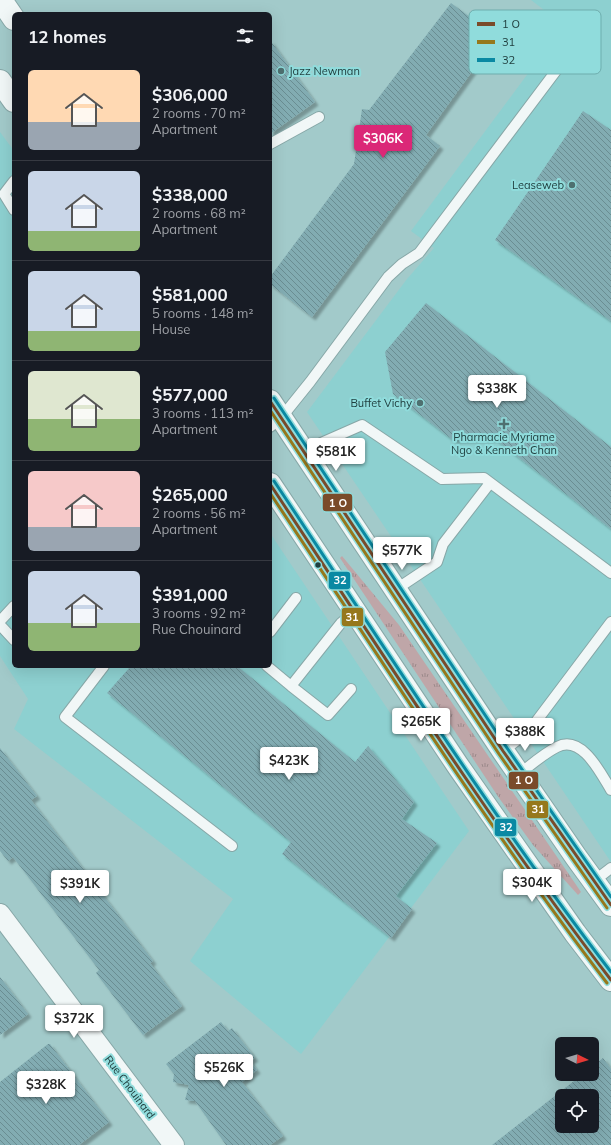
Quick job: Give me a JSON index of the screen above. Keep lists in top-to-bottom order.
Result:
{
  "streets": {
    "street": ["Rue Chouinard"]
  },
  "places": {
    "other": ["Jazz Newman", "Leaseweb", "Buffet Vichy"],
    "health": ["Pharmacie Myriame Ngo & Kenneth Chan"]
  },
  "lines": ["transit line 32", "transit line 31"],
  "legend": ["1 O", "31", "32"],
  "north": "right",
  "page": {
    "heading": "12 homes",
    "list": [
      {
        "name": "$306,000",
        "note": "2 rooms · 70 m² · Apartment"
      },
      {
        "name": "$338,000",
        "note": "2 rooms · 68 m² · Apartment"
      },
      {
        "name": "$581,000",
        "note": "5 rooms · 148 m² · House"
      },
      {
        "name": "$577,000",
        "note": "3 rooms · 113 m² · Apartment"
      },
      {
        "name": "$265,000",
        "note": "2 rooms · 56 m² · Apartment"
      },
      {
        "name": "$391,000",
        "note": "3 rooms · 92 m² · Rue Chouinard"
      }
    ],
    "price": [
      "$306K",
      "$338K",
      "$581K",
      "$577K",
      "$265K",
      "$388K",
      "$423K",
      "$304K",
      "$391K",
      "$372K",
      "$526K",
      "$328K"
    ]
  }
}
